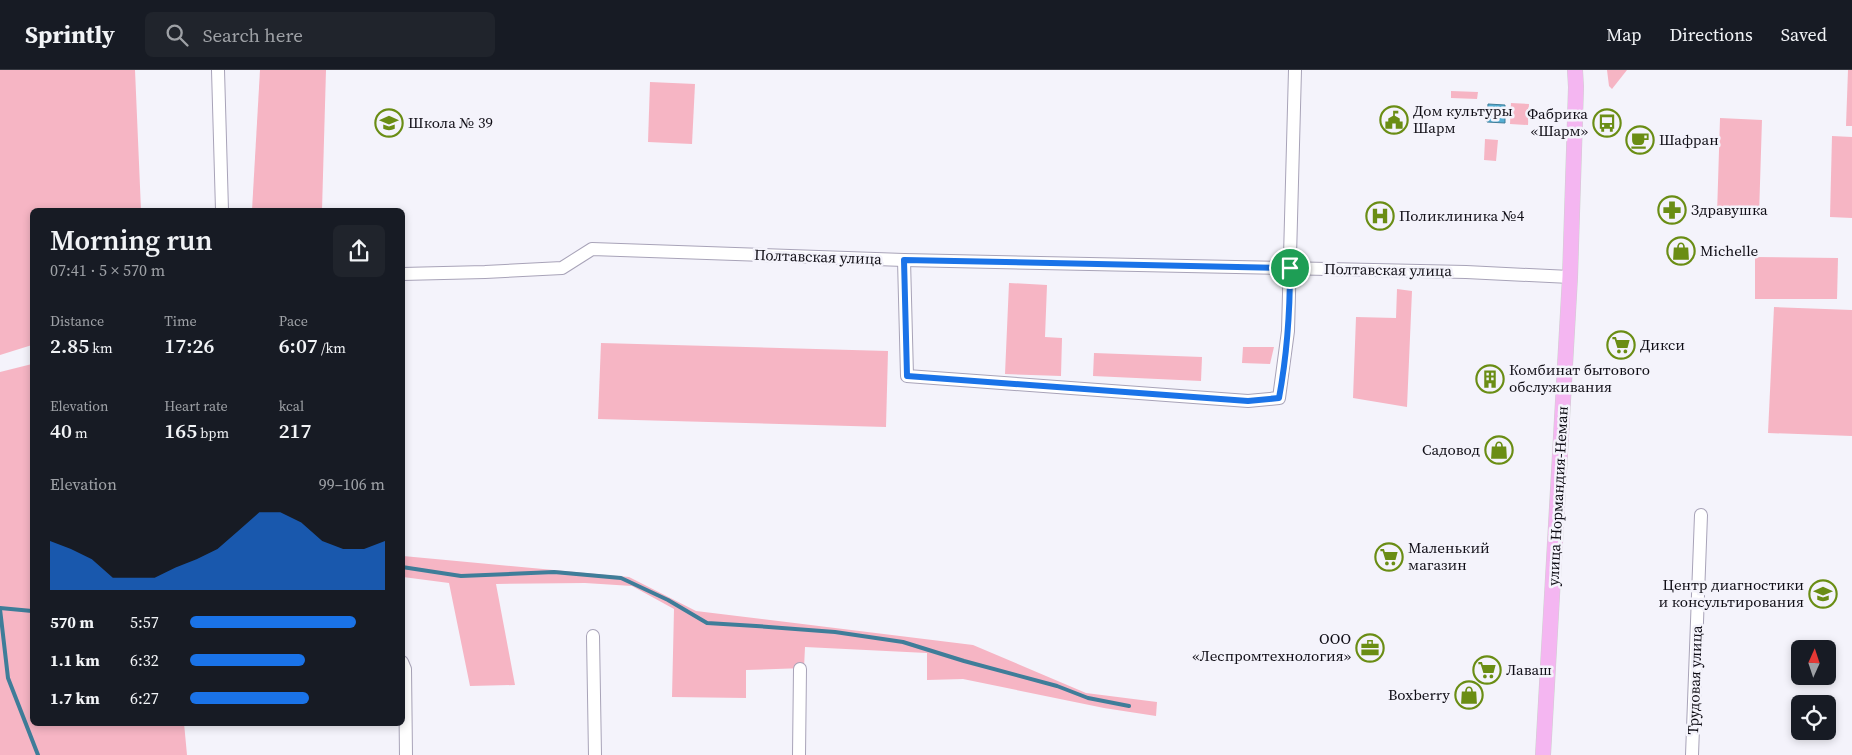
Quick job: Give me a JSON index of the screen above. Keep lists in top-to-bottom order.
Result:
{
  "streets": {
    "main road": ["улица Нормандия-Неман"],
    "street": ["Полтавская улица", "Трудовая улица"]
  },
  "crossings": [
    ["Полтавская улица", "улица Нормандия-Неман"]
  ],
  "places": {
    "public building": ["Дом культуры Шарм"],
    "school or university": ["Школа № 39", "Центр диагностики и консультирования"],
    "bus stop": ["Фабрика «Шарм»"],
    "cafe": ["Шафран"],
    "pharmacy": ["Здравушка"],
    "hospital": ["Поликлиника №4"],
    "shop": ["Michelle", "Садовод", "Boxberry"],
    "supermarket": ["Дикси", "Маленький магазин", "Лаваш"],
    "building": ["Комбинат бытового обслуживания"],
    "office": ["ООО «Леспромтехнология»"]
  },
  "north": "top",
  "page": {
    "header": "Sprintly",
    "search": "Search here",
    "nav": ["Map", "Directions", "Saved"],
    "heading": ["Morning run", "07:41 · 5 × 570 m"],
    "stats": [
      ["Distance", "2.85 km"],
      ["Time", "17:26"],
      ["Pace", "6:07 /km"],
      ["Elevation", "40 m"],
      ["Heart rate", "165 bpm"],
      ["kcal", "217"]
    ],
    "chart": ["Elevation", "99–106 m"],
    "list": [
      {
        "name": "570 m",
        "note": "5:57"
      },
      {
        "name": "1.1 km",
        "note": "6:32"
      },
      {
        "name": "1.7 km",
        "note": "6:27"
      }
    ]
  }
}
